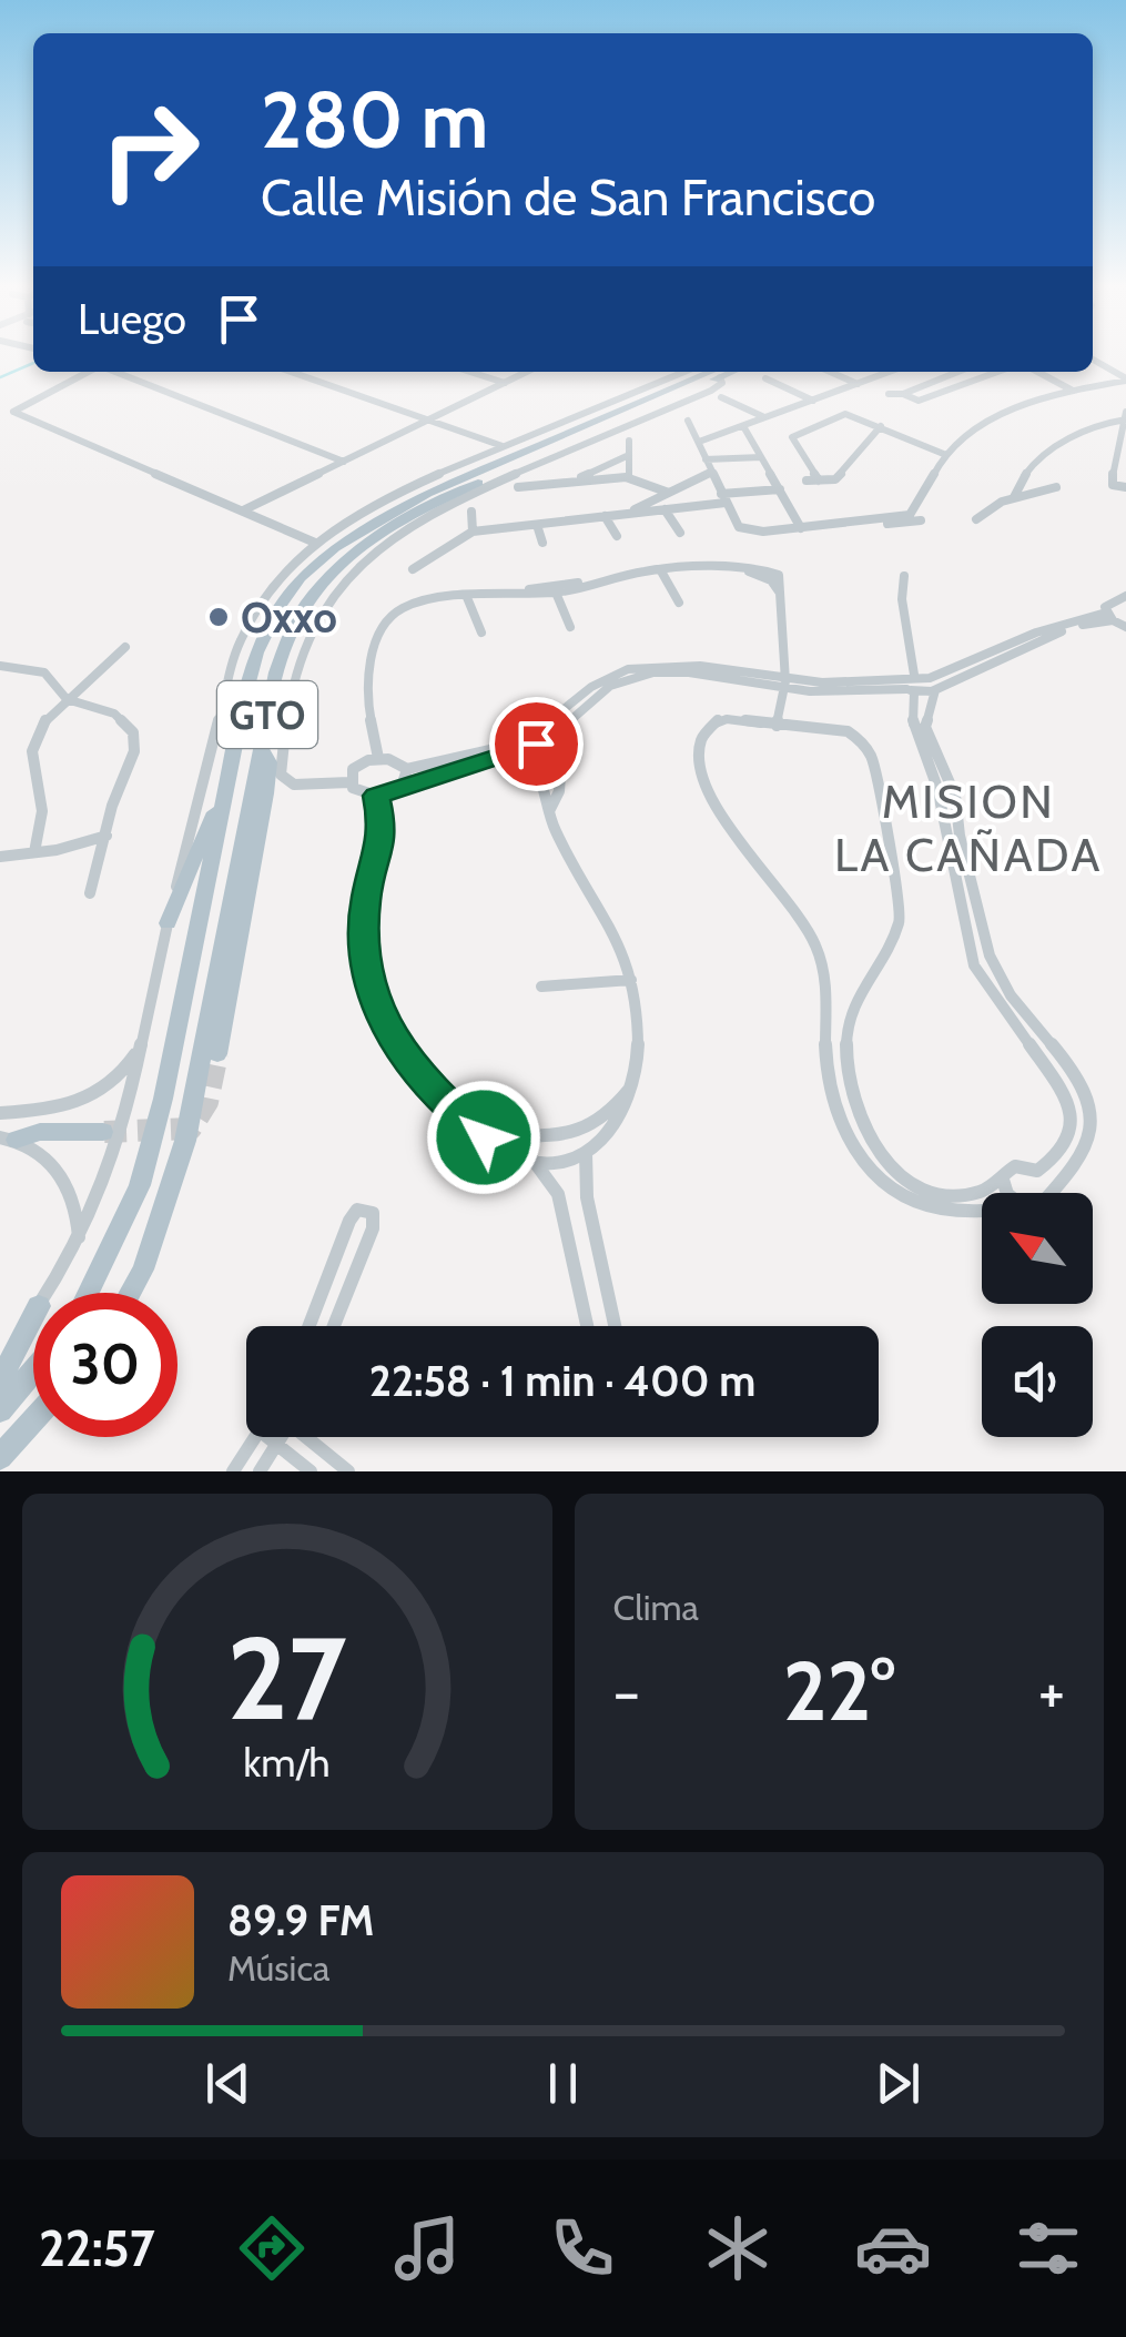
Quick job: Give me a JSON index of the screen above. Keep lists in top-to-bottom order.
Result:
{
  "streets": {
    "main road": ["GTO"]
  },
  "districts": ["MISION LA CAÑADA"],
  "places": ["Oxxo"],
  "north": "top left",
  "page": {
    "turn": ["280 m", "Calle Misión de San Francisco"],
    "then": "Luego",
    "limit": "30",
    "trip": "22:58 · 1 min · 400 m",
    "tile": "Clima",
    "heat": ["−", "22°", "+"],
    "song": ["89.9 FM", "Música"],
    "tabs": "22:57",
    "gauge": ["27", "km/h"]
  }
}
